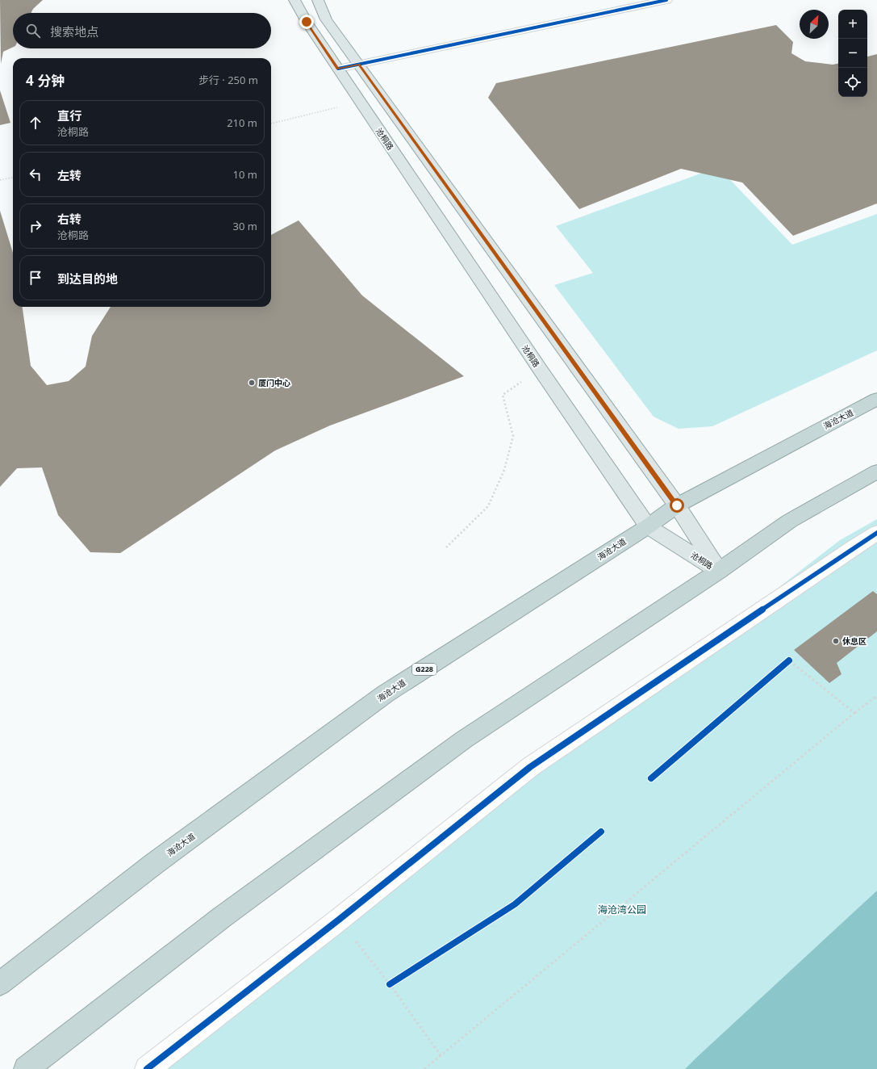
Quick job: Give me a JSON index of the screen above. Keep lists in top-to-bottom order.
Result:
{
  "streets": {
    "highway": ["海沧大道", "G228"],
    "main road": ["沧桐路"]
  },
  "crossings": [
    ["沧桐路", "海沧大道"]
  ],
  "parks": ["海沧湾公园"],
  "places": ["厦门中心", "休息区"],
  "north": "top right",
  "page": {
    "map_buttons": ["+", "−"],
    "search": "搜索地点",
    "heading": ["4 分钟", "步行 · 250 m"],
    "list": [
      ["直行", "沧桐路", "210 m"],
      ["左转", "10 m"],
      ["右转", "沧桐路", "30 m"],
      "到达目的地"
    ]
  }
}
